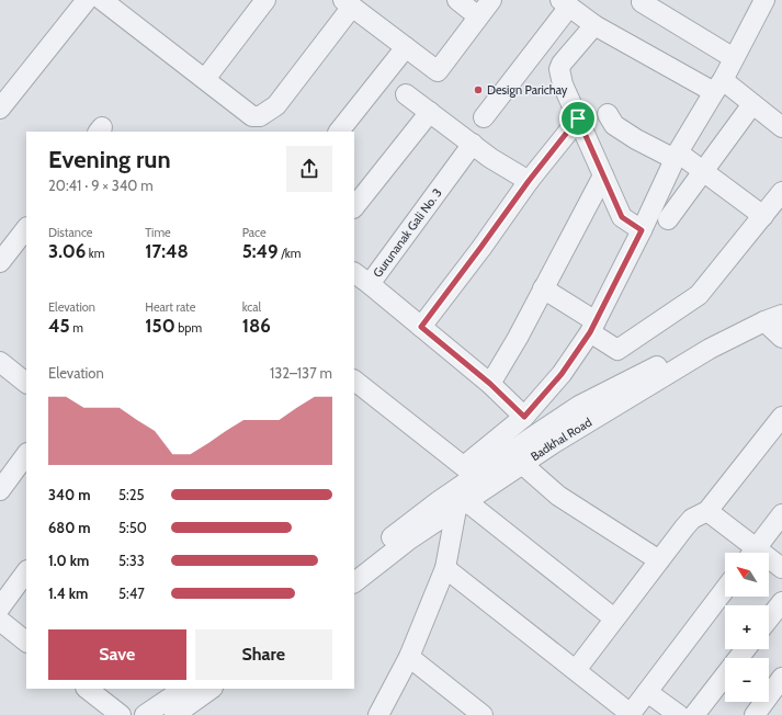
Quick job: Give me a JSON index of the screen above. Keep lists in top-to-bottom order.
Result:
{
  "streets": {
    "street": ["Gurunanak Gali No. 3", "Badkhal Road"]
  },
  "places": ["Design Parichay"],
  "north": "top left",
  "page": {
    "heading": ["Evening run", "20:41 · 9 × 340 m"],
    "stats": [
      ["Distance", "3.06 km"],
      ["Time", "17:48"],
      ["Pace", "5:49 /km"],
      ["Elevation", "45 m"],
      ["Heart rate", "150 bpm"],
      ["kcal", "186"]
    ],
    "chart": ["Elevation", "132–137 m"],
    "list": [
      {
        "name": "340 m",
        "note": "5:25"
      },
      {
        "name": "680 m",
        "note": "5:50"
      },
      {
        "name": "1.0 km",
        "note": "5:33"
      },
      {
        "name": "1.4 km",
        "note": "5:47"
      }
    ],
    "map_buttons": ["+", "−"],
    "buttons": ["Save", "Share"]
  }
}
